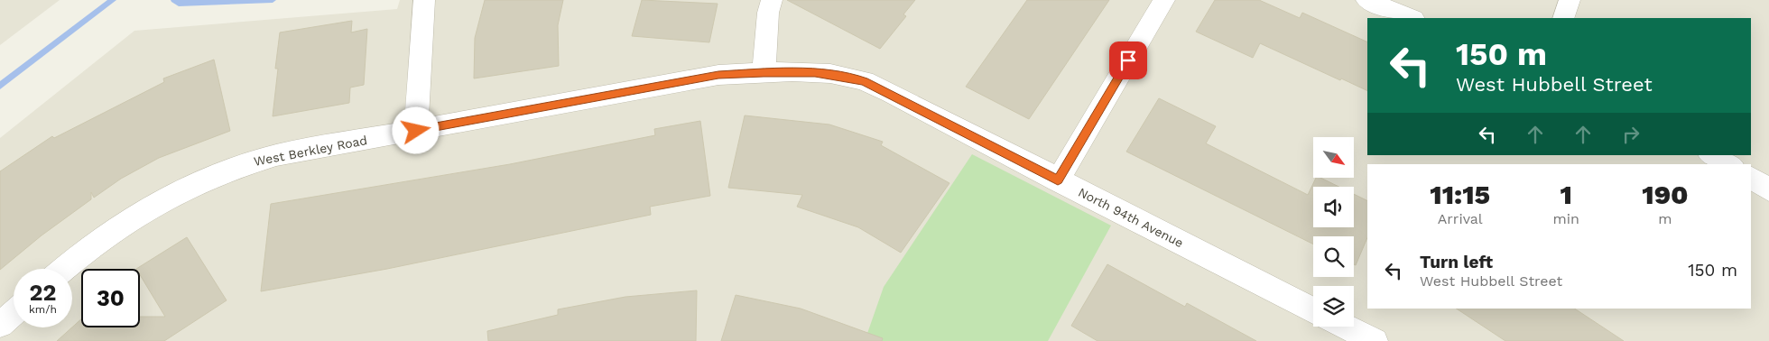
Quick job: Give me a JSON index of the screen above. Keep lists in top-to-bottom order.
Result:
{
  "streets": {
    "street": ["West Berkley Road", "North 94th Avenue"]
  },
  "crossings": [
    ["West Berkley Road", "North 94th Avenue"]
  ],
  "north": "bottom right",
  "page": {
    "turn": ["150 m", "West Hubbell Street"],
    "eta": [
      "11:15",
      "Arrival",
      "1",
      "min",
      "190",
      "m"
    ],
    "list": [
      {
        "name": "Turn left",
        "note": "West Hubbell Street",
        "value": "150 m"
      }
    ],
    "speed": "22 km/h",
    "limit": "30"
  }
}
